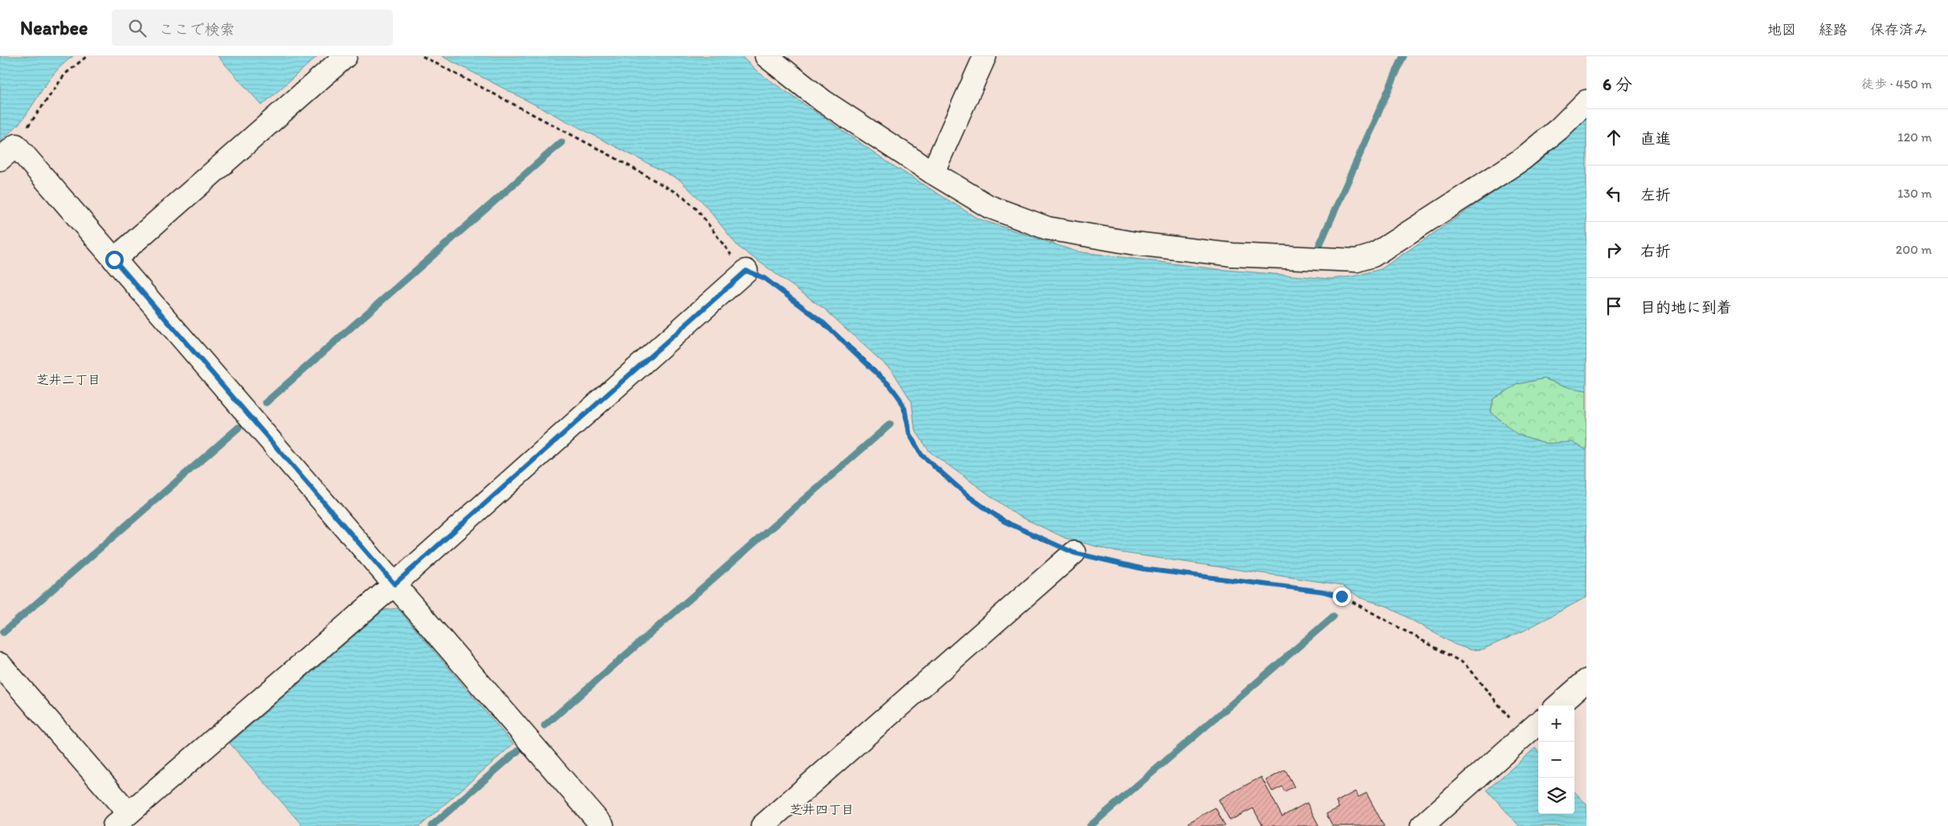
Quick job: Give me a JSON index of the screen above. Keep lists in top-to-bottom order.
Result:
{
  "districts": ["芝井二丁目", "芝井四丁目"],
  "page": {
    "header": "Nearbee",
    "search": "ここで検索",
    "nav": ["地図", "経路", "保存済み"],
    "heading": ["6 分", "徒歩 · 450 m"],
    "list": [
      ["直進", "120 m"],
      ["左折", "130 m"],
      ["右折", "200 m"],
      "目的地に到着"
    ],
    "map_buttons": ["+", "−"]
  }
}
